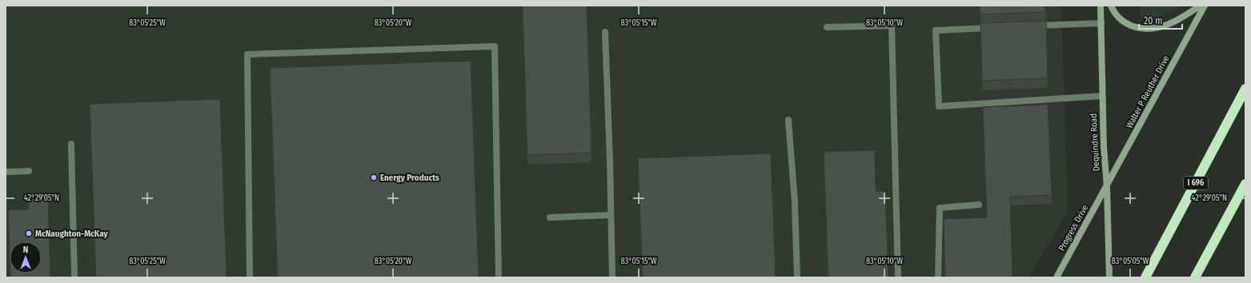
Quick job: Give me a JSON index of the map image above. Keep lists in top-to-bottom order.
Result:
{
  "streets": {
    "highway": ["I 696"],
    "main road": ["Walter P Reuther Drive", "Dequindre Road", "Progress Drive"]
  },
  "crossings": [
    ["Walter P Reuther Drive", "Dequindre Road"],
    ["Walter P Reuther Drive", "Progress Drive"],
    ["Dequindre Road", "Progress Drive"]
  ],
  "places": ["Energy Products", "McNaughton-McKay"],
  "scale_bar": "20 m",
  "north": "top",
  "coordinates": [
    "83°05'25\"W",
    "83°05'20\"W",
    "83°05'15\"W",
    "83°05'10\"W",
    "42°29'05\"N",
    "83°05'05\"W"
  ]
}
